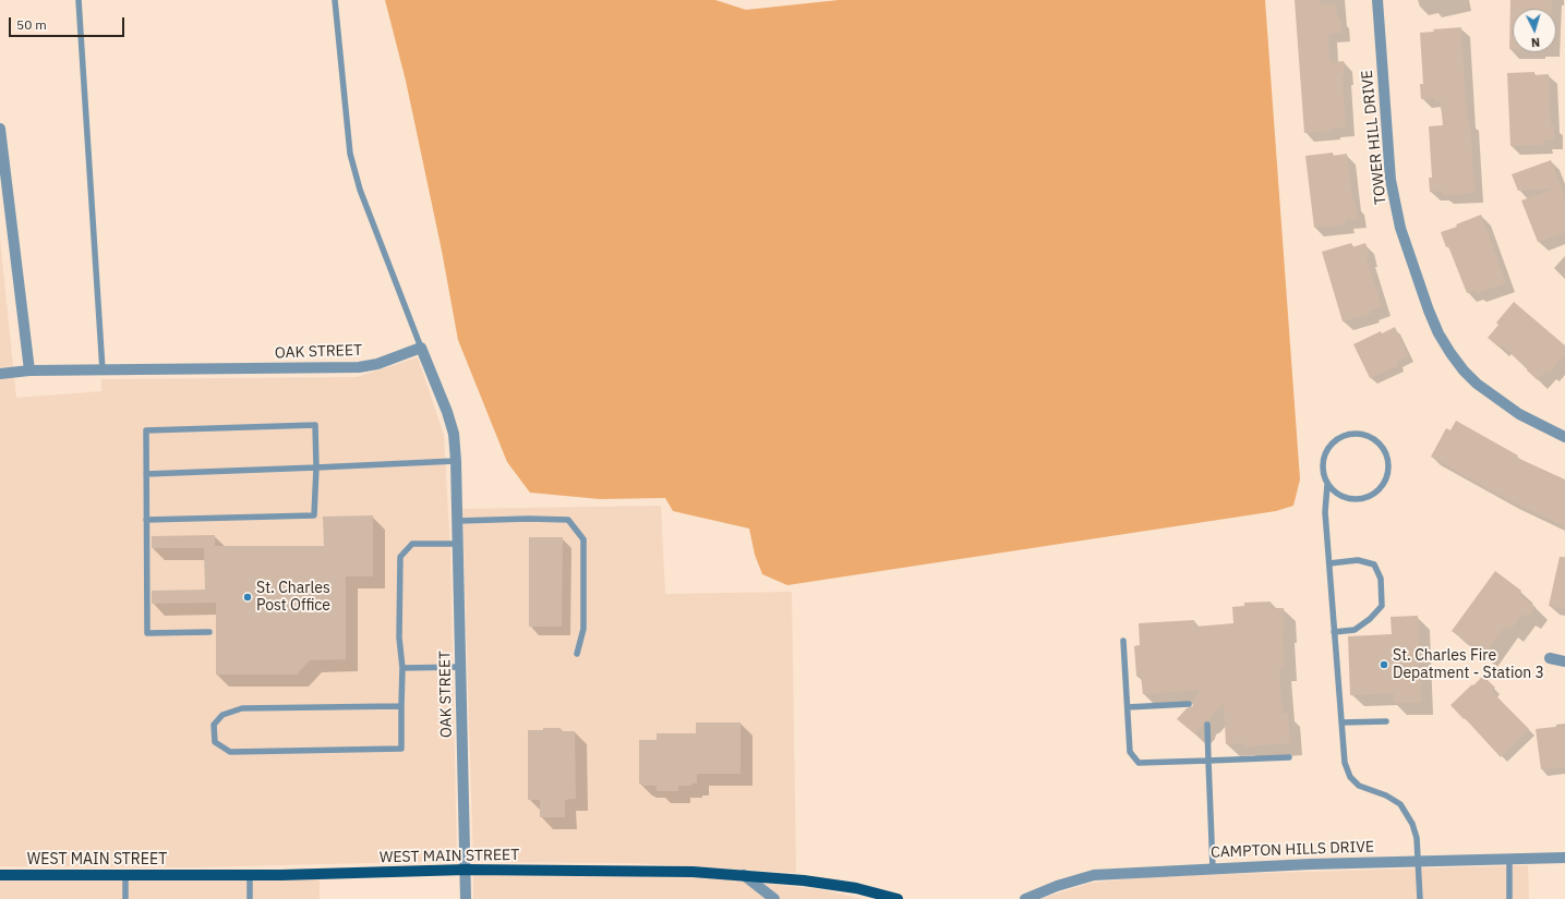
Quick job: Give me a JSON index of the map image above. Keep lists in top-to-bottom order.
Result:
{
  "streets": {
    "main road": ["WEST MAIN STREET"],
    "street": ["TOWER HILL DRIVE", "OAK STREET", "CAMPTON HILLS DRIVE"]
  },
  "crossings": [
    ["OAK STREET", "WEST MAIN STREET"]
  ],
  "places": ["St. Charles Post Office", "St. Charles Fire Depatment - Station 3"],
  "scale_bar": "50 m",
  "north": "bottom"
}
